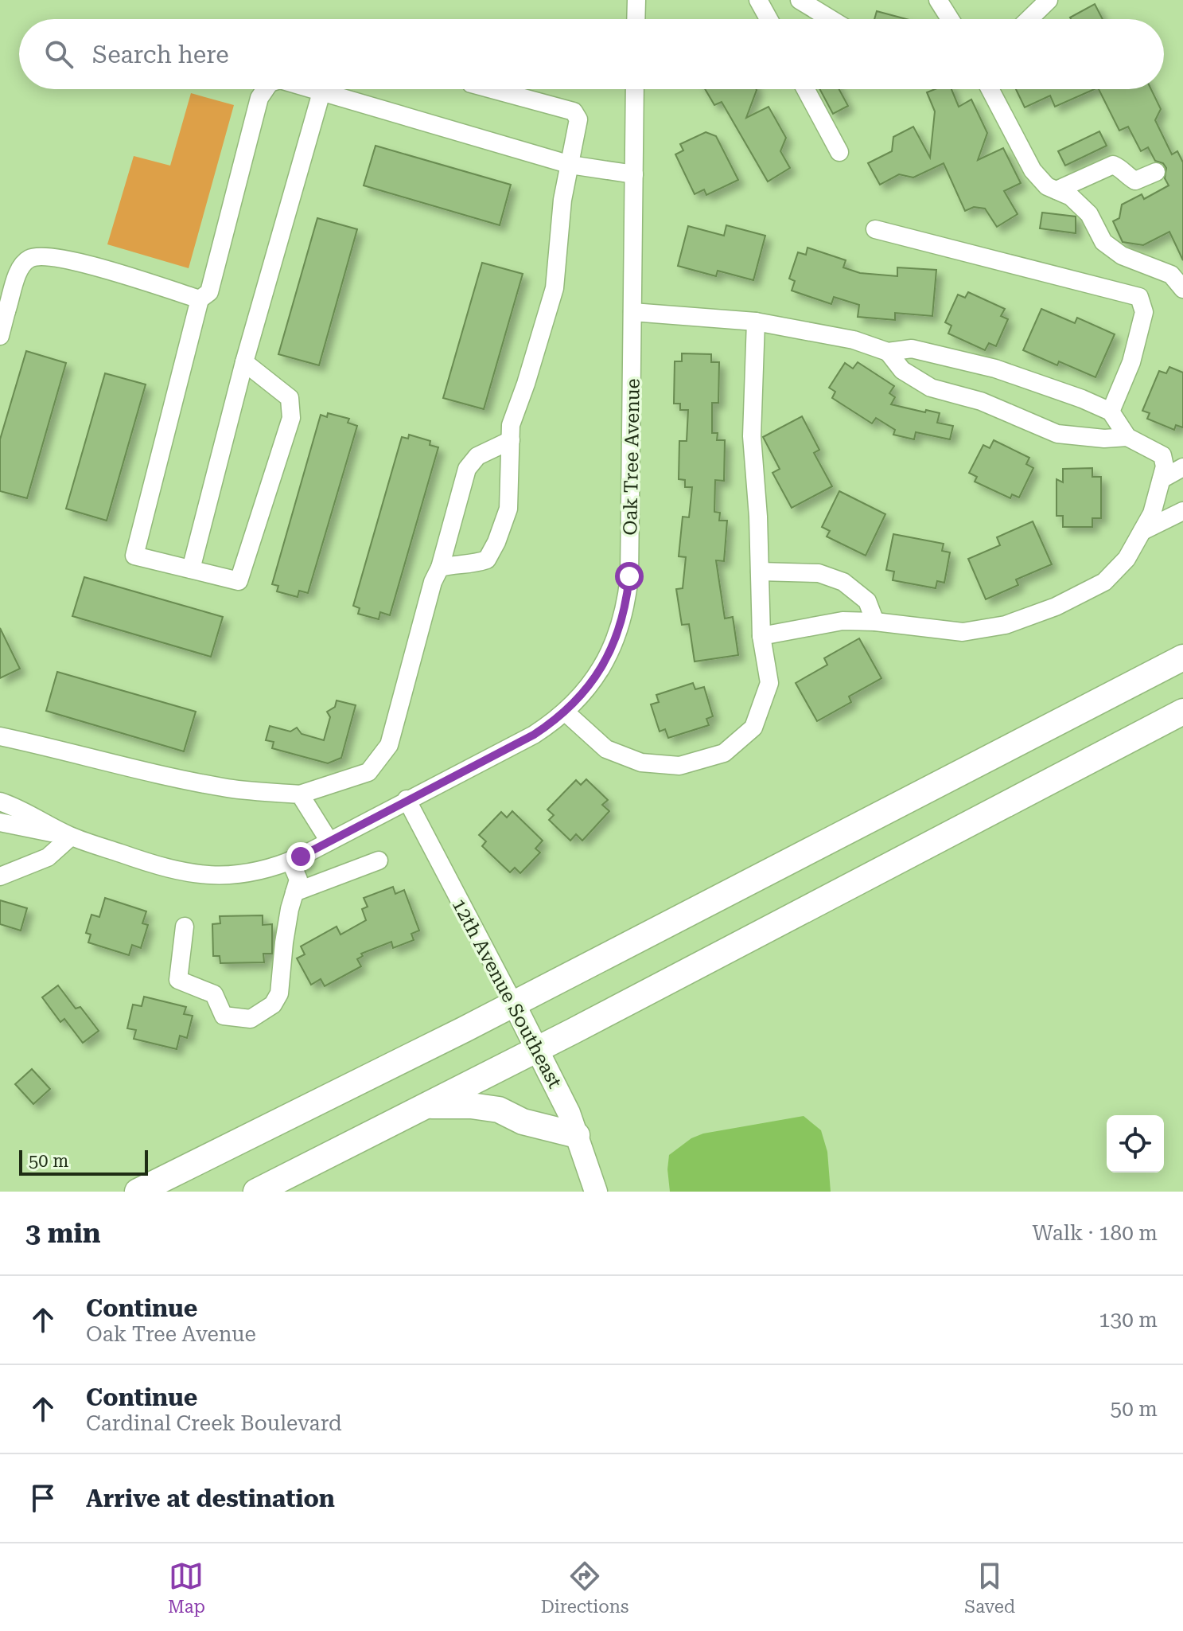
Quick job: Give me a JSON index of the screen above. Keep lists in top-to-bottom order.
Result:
{
  "streets": {
    "main road": ["12th Avenue Southeast"],
    "street": ["Oak Tree Avenue"]
  },
  "crossings": [
    ["Oak Tree Avenue", "12th Avenue Southeast"]
  ],
  "scale_bar": "50 m",
  "page": {
    "search": "Search here",
    "scale": "50 m",
    "heading": ["3 min", "Walk · 180 m"],
    "list": [
      ["Continue", "Oak Tree Avenue", "130 m"],
      ["Continue", "Cardinal Creek Boulevard", "50 m"],
      "Arrive at destination"
    ],
    "nav": ["Map", "Directions", "Saved"]
  }
}
